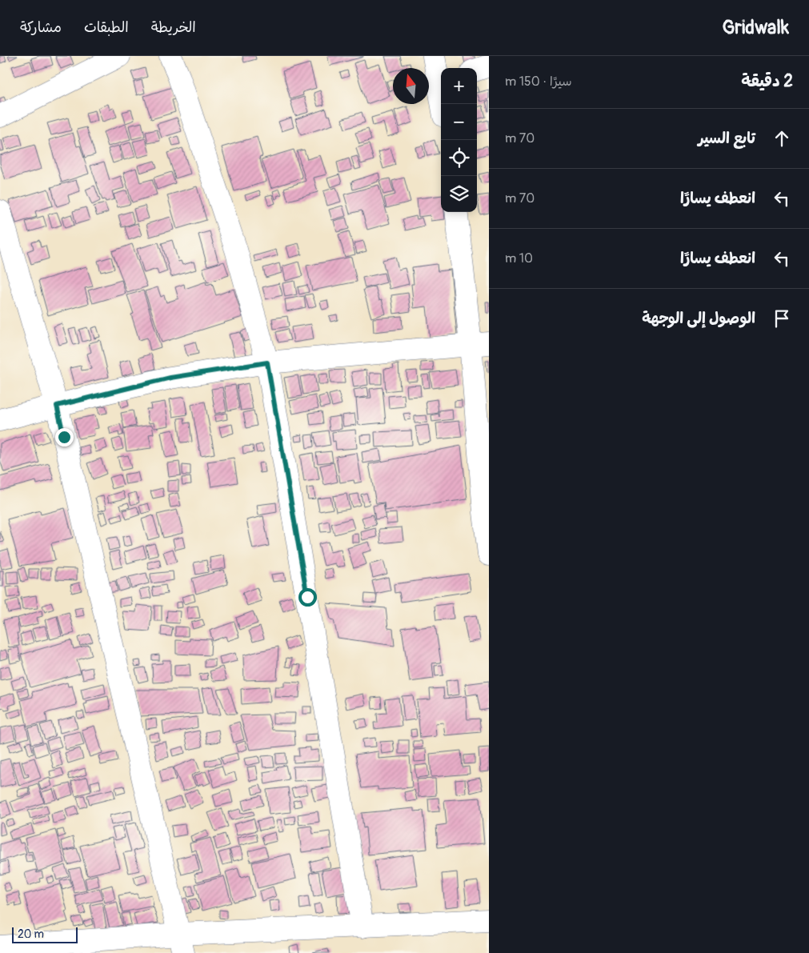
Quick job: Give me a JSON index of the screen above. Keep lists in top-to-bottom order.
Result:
{
  "scale_bar": "20 m",
  "north": "top",
  "page": {
    "header": "Gridwalk",
    "nav": ["الخريطة", "الطبقات", "مشاركة"],
    "heading": ["2 دقيقة", "سيرًا · 150 m"],
    "map_buttons": ["+", "−"],
    "list": [
      ["تابع السير", "70 m"],
      ["انعطف يسارًا", "70 m"],
      ["انعطف يسارًا", "10 m"],
      "الوصول إلى الوجهة"
    ],
    "scale": "20 m"
  }
}
